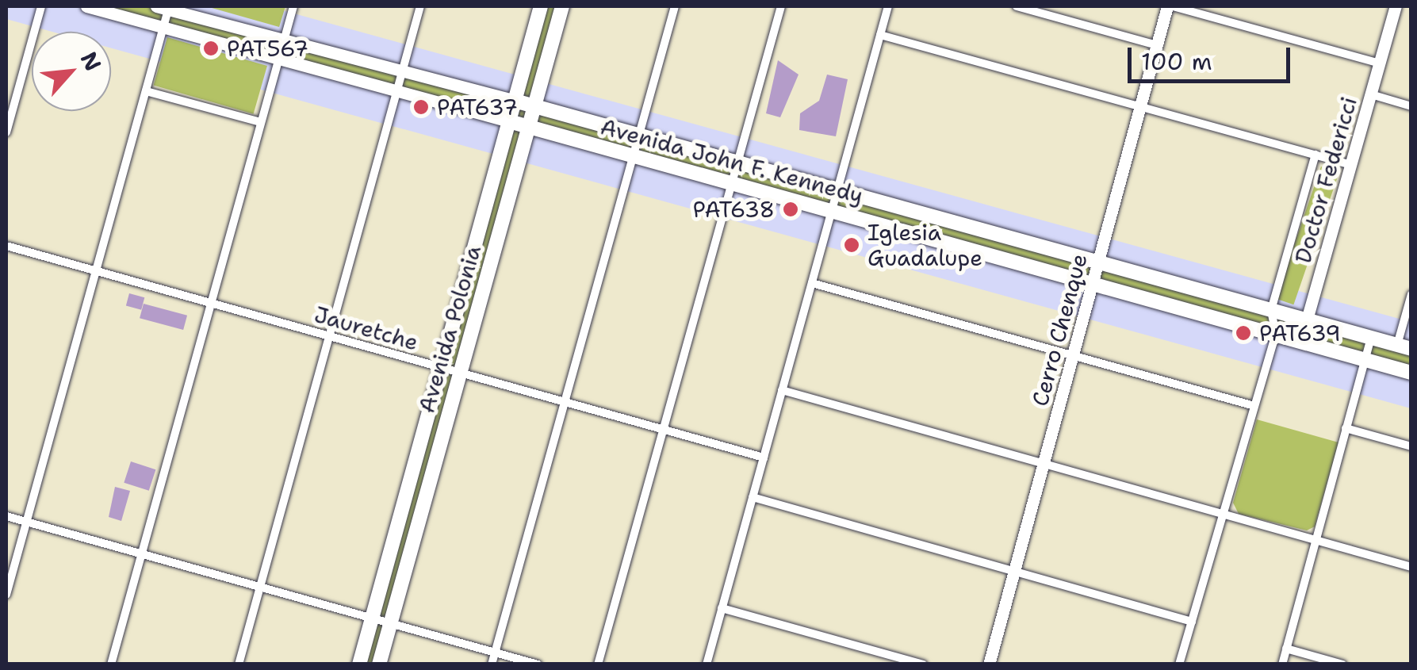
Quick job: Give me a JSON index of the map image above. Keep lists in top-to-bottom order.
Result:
{
  "streets": {
    "main road": ["Avenida John F. Kennedy", "Avenida Polonia"],
    "street": ["Doctor Federicci", "Jauretche", "Cerro Chenque"]
  },
  "crossings": [
    ["Avenida John F. Kennedy", "Doctor Federicci"],
    ["Avenida John F. Kennedy", "Avenida Polonia"],
    ["Avenida John F. Kennedy", "Cerro Chenque"],
    ["Jauretche", "Avenida Polonia"]
  ],
  "places": [
    "PAT567",
    "PAT637",
    "PAT638",
    "Iglesia Guadalupe",
    "PAT639"
  ],
  "scale_bar": "100 m",
  "north": "top right"
}
